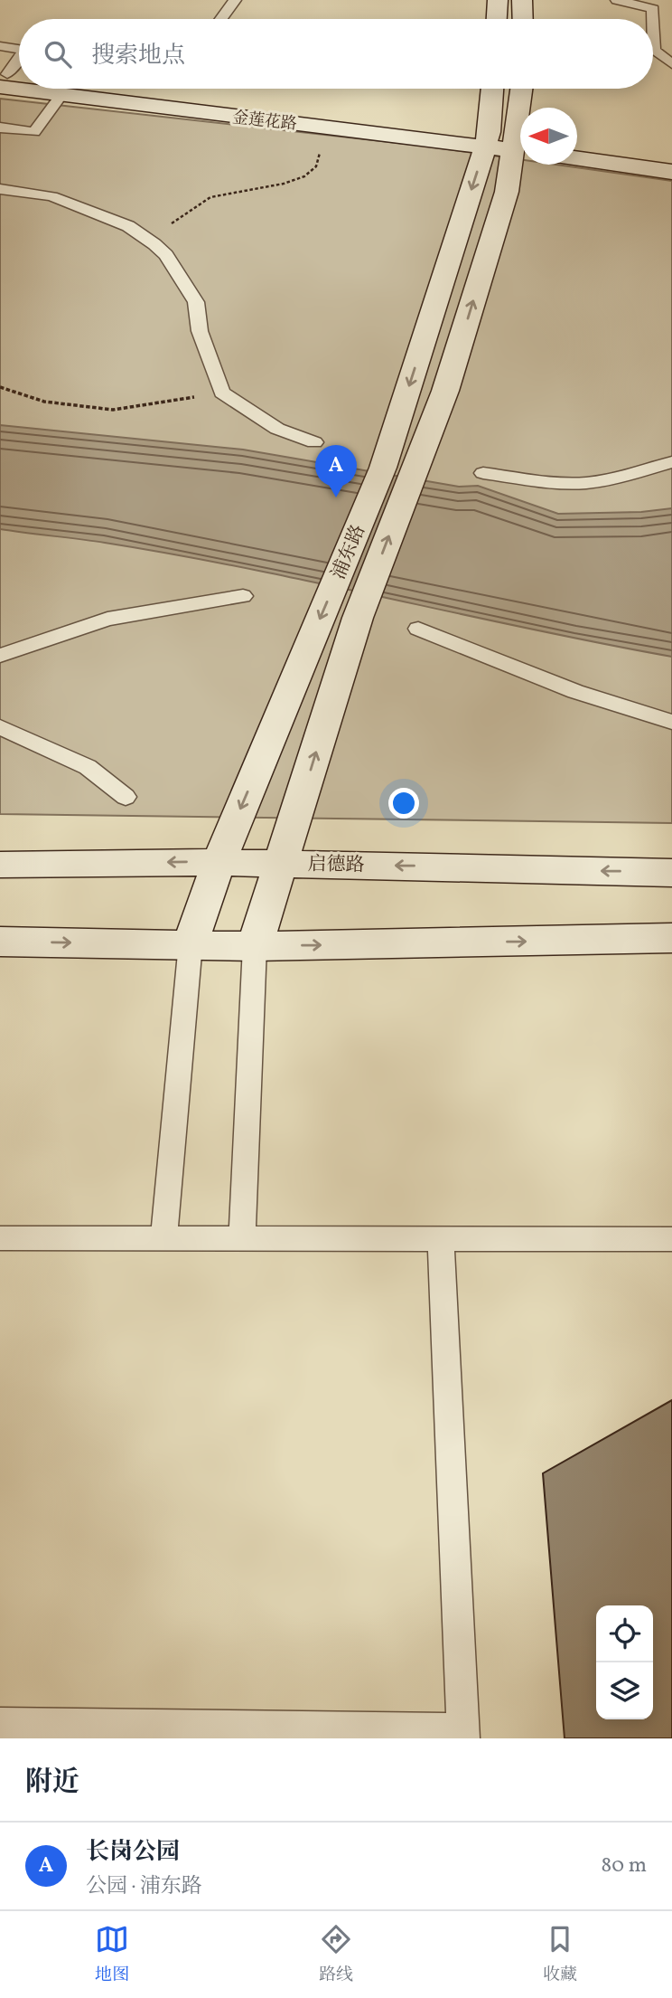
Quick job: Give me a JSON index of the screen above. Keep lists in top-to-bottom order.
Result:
{
  "streets": {
    "street": ["金莲花路", "浦东路", "启德路"]
  },
  "crossings": [
    ["金莲花路", "浦东路"],
    ["浦东路", "启德路"]
  ],
  "north": "left",
  "page": {
    "search": "搜索地点",
    "pins": "A",
    "heading": "附近",
    "list": [
      {
        "mark": "A",
        "name": "长岗公园",
        "note": "公园 · 浦东路",
        "value": "80 m"
      }
    ],
    "nav": ["地图", "路线", "收藏"]
  }
}
